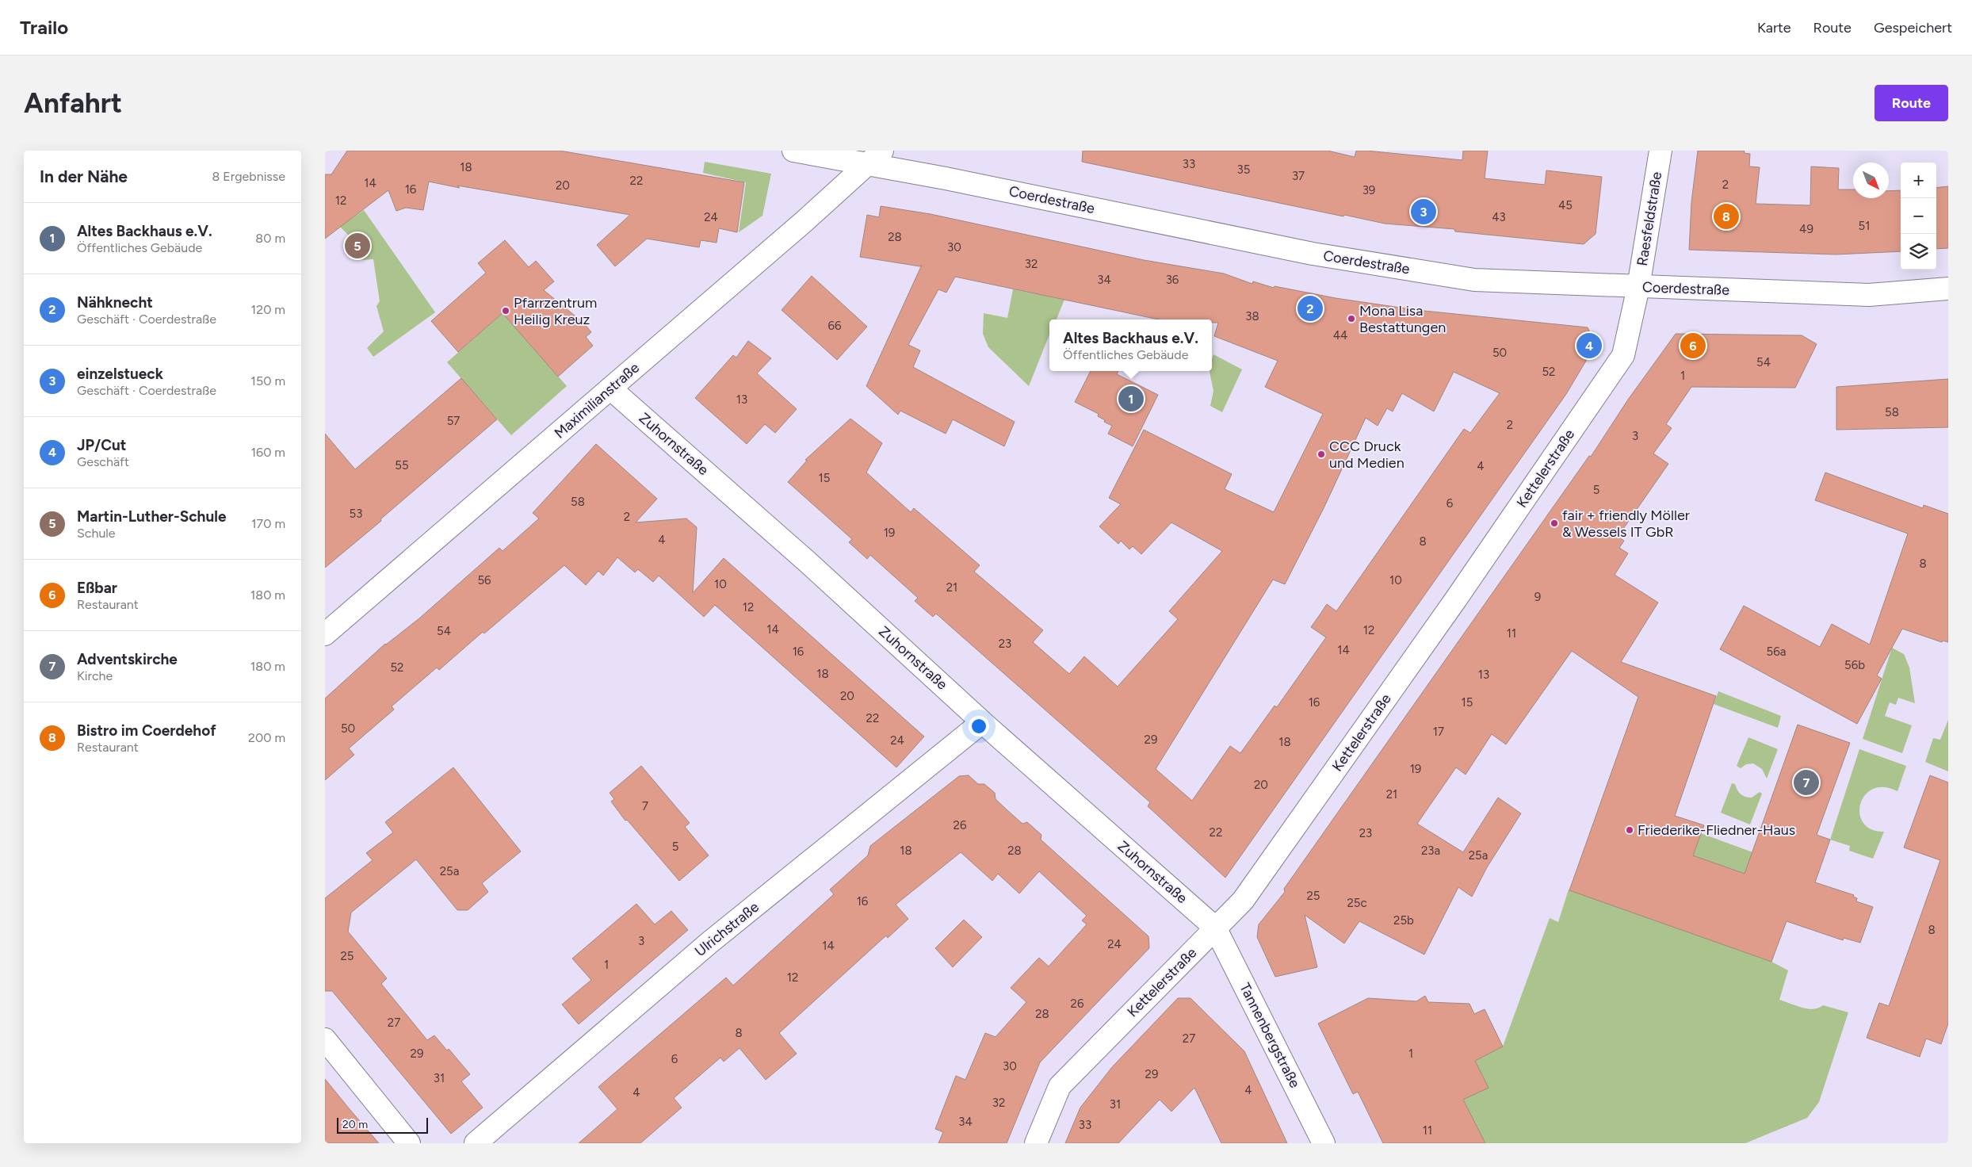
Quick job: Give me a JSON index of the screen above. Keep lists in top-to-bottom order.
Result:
{
  "streets": {
    "street": [
      "Coerdestraße",
      "Raesfeldstraße",
      "Maximilianstraße",
      "Zuhornstraße",
      "Kettelerstraße",
      "Ulrichstraße",
      "Tannenbergstraße"
    ]
  },
  "crossings": [
    ["Coerdestraße", "Raesfeldstraße"],
    ["Coerdestraße", "Maximilianstraße"],
    ["Coerdestraße", "Kettelerstraße"],
    ["Raesfeldstraße", "Kettelerstraße"],
    ["Maximilianstraße", "Zuhornstraße"],
    ["Zuhornstraße", "Kettelerstraße"],
    ["Zuhornstraße", "Ulrichstraße"],
    ["Zuhornstraße", "Tannenbergstraße"],
    ["Kettelerstraße", "Tannenbergstraße"]
  ],
  "places": [
    "Pfarrzentrum Heilig Kreuz",
    "Mona Lisa Bestattungen",
    "CCC Druck und Medien",
    "fair + friendly Möller & Wessels IT GbR",
    "Friederike-Fliedner-Haus"
  ],
  "house_numbers": [
    "33",
    "18",
    "35",
    "37",
    "22",
    "14",
    "2",
    "20",
    "16",
    "39",
    "12",
    "45",
    "24",
    "43",
    "51",
    "49",
    "28",
    "30",
    "32",
    "34",
    "36",
    "38",
    "66",
    "44",
    "50",
    "54",
    "52",
    "1",
    "13",
    "58",
    "57",
    "2",
    "3",
    "55",
    "4",
    "15",
    "5",
    "58",
    "6",
    "53",
    "2",
    "19",
    "4",
    "8",
    "8",
    "56",
    "10",
    "10",
    "21",
    "9",
    "12",
    "14",
    "12",
    "54",
    "11",
    "23",
    "14",
    "16",
    "56a",
    "56b",
    "52",
    "18",
    "13",
    "20",
    "16",
    "15",
    "22",
    "50",
    "17",
    "29",
    "24",
    "18",
    "19",
    "20",
    "21",
    "7",
    "26",
    "22",
    "23",
    "5",
    "18",
    "28",
    "23a",
    "25a",
    "25a",
    "25",
    "16",
    "25c",
    "25b",
    "8",
    "3",
    "24",
    "14",
    "25",
    "1",
    "12",
    "26",
    "28",
    "27",
    "8",
    "27",
    "29",
    "1",
    "6",
    "30",
    "29",
    "31",
    "4",
    "4",
    "32",
    "31",
    "34",
    "33",
    "11"
  ],
  "scale_bar": "20 m",
  "north": "bottom right",
  "page": {
    "header": "Trailo",
    "nav": ["Karte", "Route", "Gespeichert"],
    "buttons": "Route",
    "title": "Anfahrt",
    "heading": ["In der Nähe", "8 Ergebnisse"],
    "map_buttons": ["+", "−"],
    "pins": [
      "3",
      "8",
      "5",
      "2",
      "4",
      "6",
      "1",
      "7"
    ],
    "list": [
      {
        "mark": "1",
        "name": "Altes Backhaus e.V.",
        "note": "Öffentliches Gebäude",
        "value": "80 m"
      },
      {
        "mark": "2",
        "name": "Nähknecht",
        "note": "Geschäft · Coerdestraße",
        "value": "120 m"
      },
      {
        "mark": "3",
        "name": "einzelstueck",
        "note": "Geschäft · Coerdestraße",
        "value": "150 m"
      },
      {
        "mark": "4",
        "name": "JP/Cut",
        "note": "Geschäft",
        "value": "160 m"
      },
      {
        "mark": "5",
        "name": "Martin-Luther-Schule",
        "note": "Schule",
        "value": "170 m"
      },
      {
        "mark": "6",
        "name": "Eßbar",
        "note": "Restaurant",
        "value": "180 m"
      },
      {
        "mark": "7",
        "name": "Adventskirche",
        "note": "Kirche",
        "value": "180 m"
      },
      {
        "mark": "8",
        "name": "Bistro im Coerdehof",
        "note": "Restaurant",
        "value": "200 m"
      }
    ],
    "popup": ["Altes Backhaus e.V.", "Öffentliches Gebäude"],
    "scale": "20 m"
  }
}
